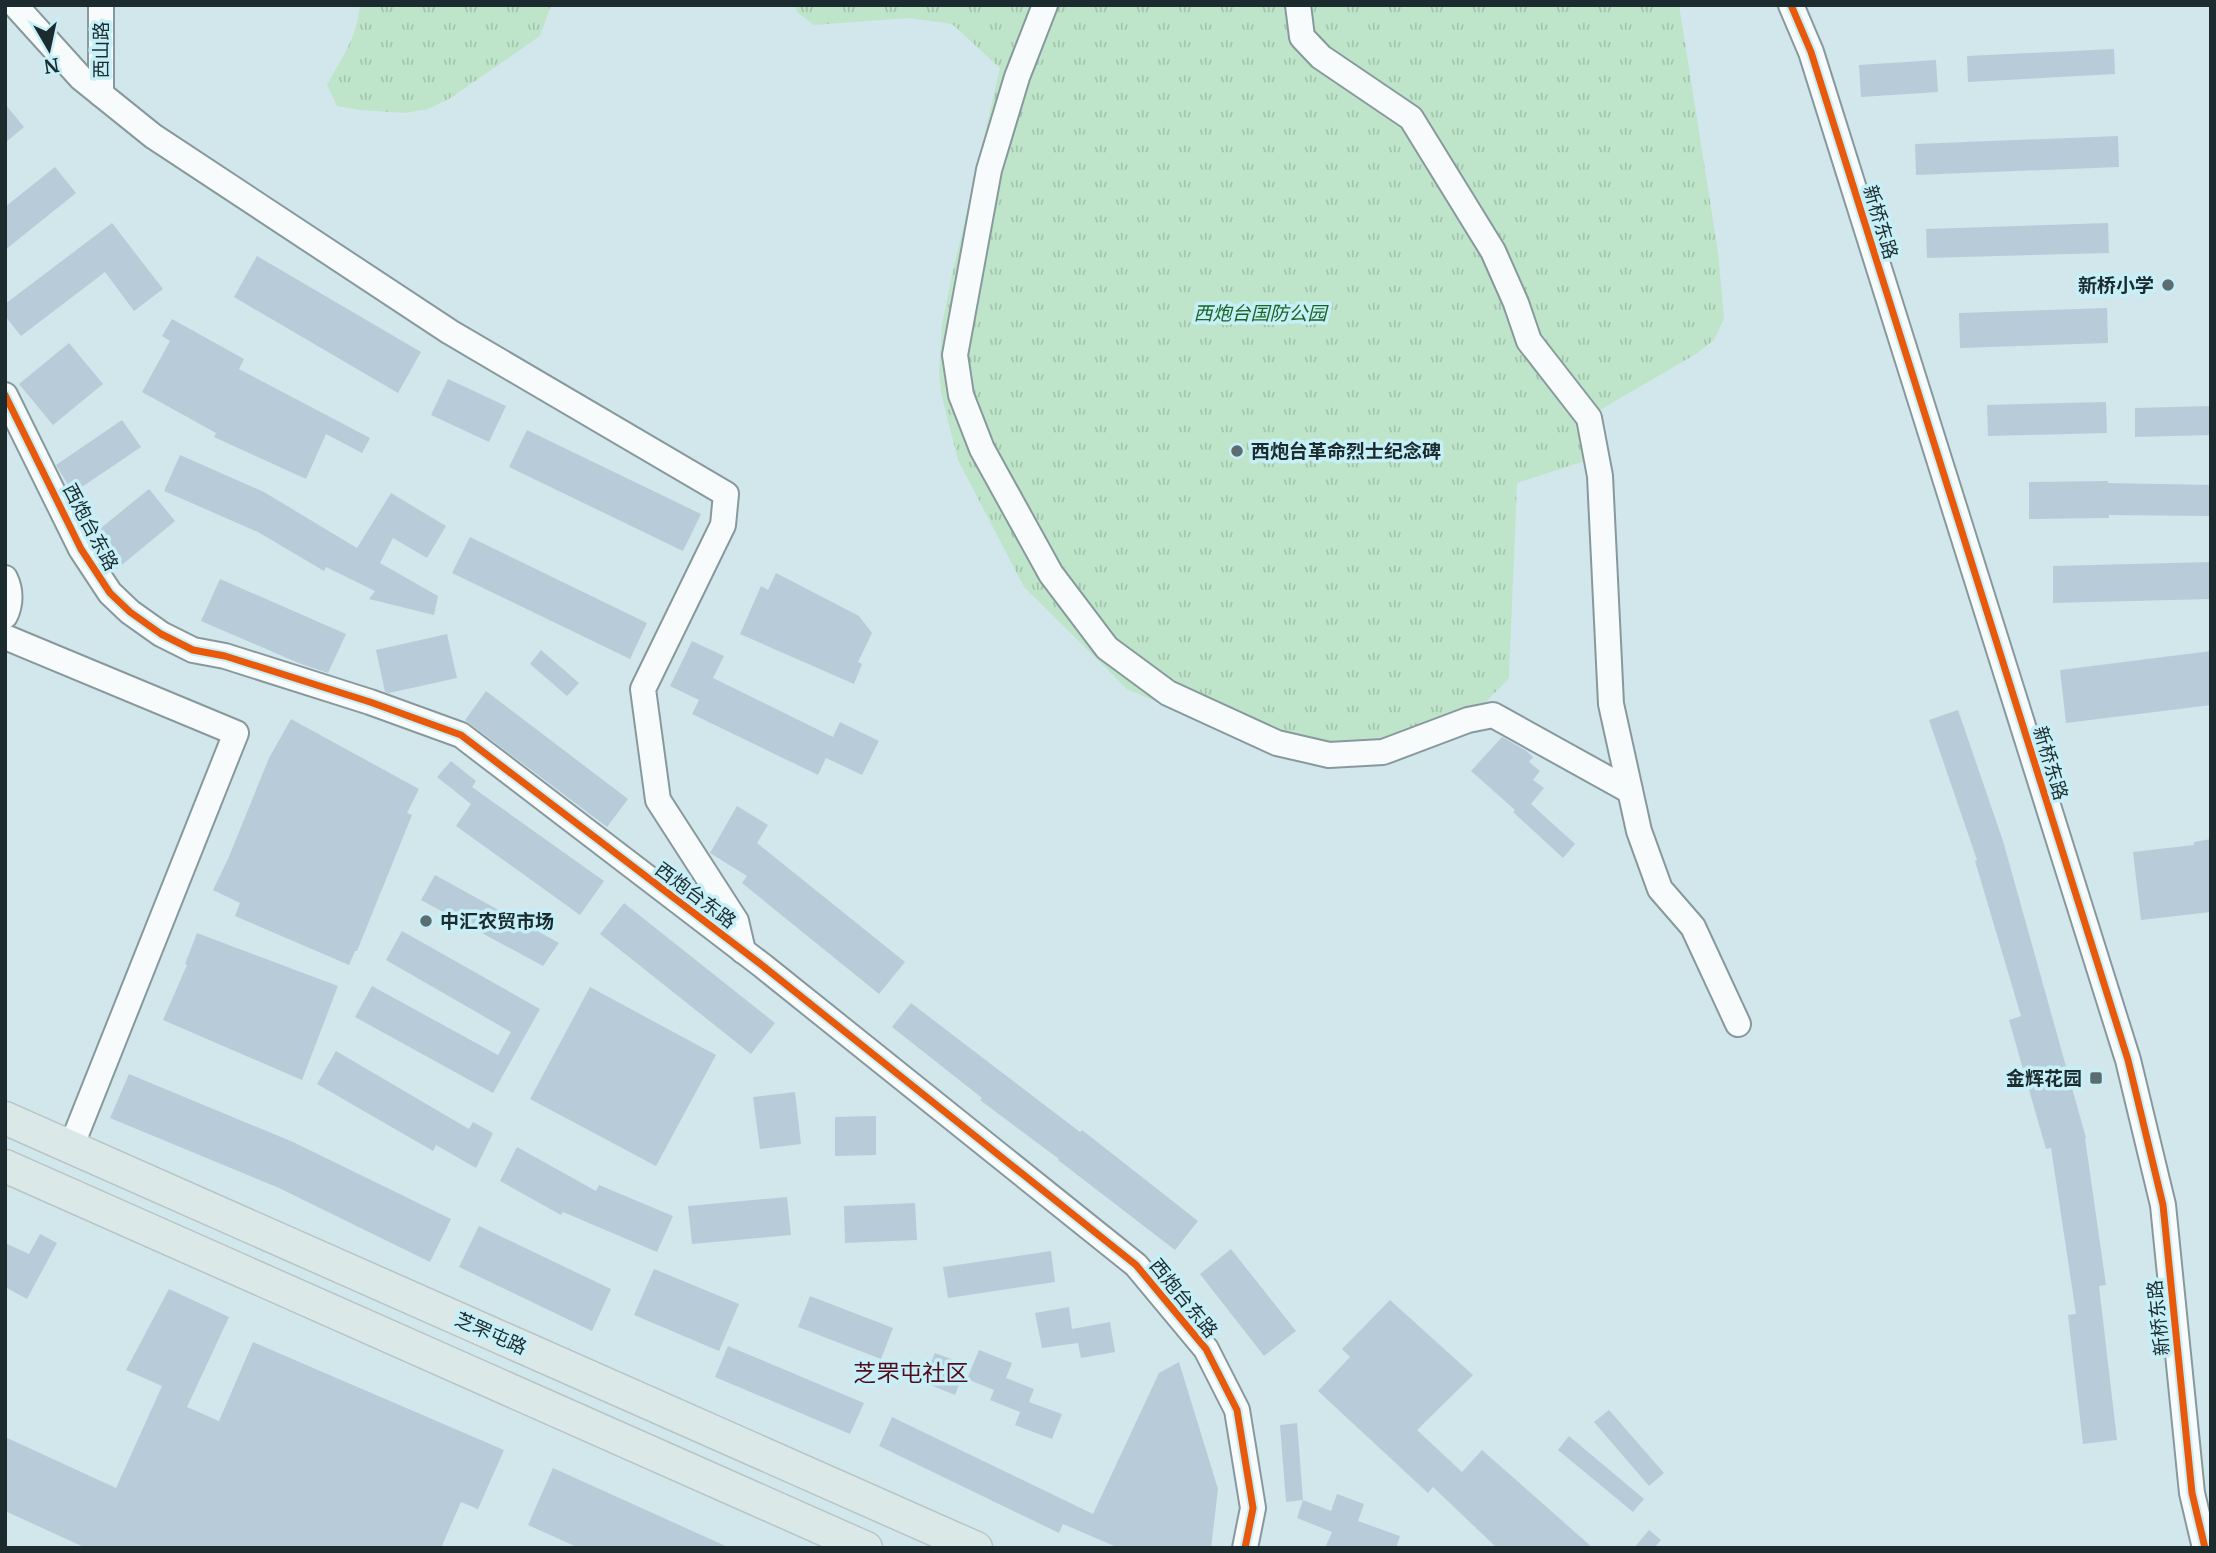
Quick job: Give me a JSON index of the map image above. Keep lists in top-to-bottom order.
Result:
{
  "streets": {
    "main road": ["芝罘屯路"],
    "street": ["西山路", "新桥东路", "西炮台东路"]
  },
  "districts": ["芝罘屯社区"],
  "parks": ["西炮台国防公园"],
  "places": {
    "other": ["新桥小学", "西炮台革命烈士纪念碑", "中汇农贸市场"],
    "transit": ["金辉花园"]
  },
  "north": "bottom"
}
